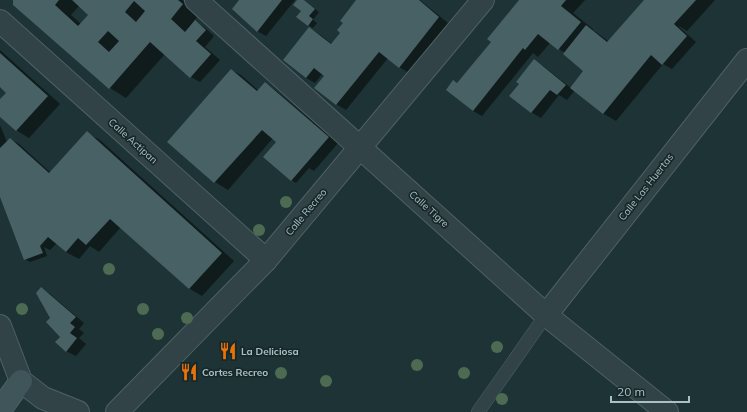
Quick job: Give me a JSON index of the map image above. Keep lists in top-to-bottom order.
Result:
{
  "streets": {
    "street": [
      "Calle Actipan",
      "Calle Las Huertas",
      "Calle Tigre",
      "Calle Recreo"
    ]
  },
  "crossings": [
    ["Calle Actipan", "Calle Recreo"],
    ["Calle Las Huertas", "Calle Tigre"],
    ["Calle Tigre", "Calle Recreo"]
  ],
  "places": {
    "restaurant": ["La Deliciosa", "Cortes Recreo"]
  },
  "scale_bar": "20 m"
}
